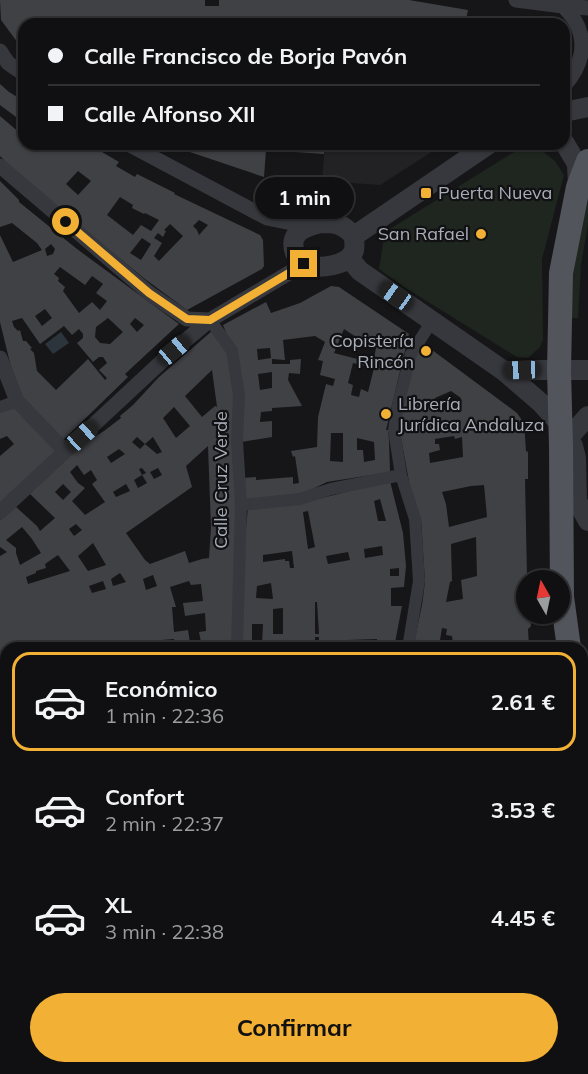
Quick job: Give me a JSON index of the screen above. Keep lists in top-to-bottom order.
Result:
{
  "streets": {
    "street": ["Calle Cruz Verde"]
  },
  "places": {
    "transit": ["Puerta Nueva"],
    "other": ["San Rafael", "Copistería Rincón", "Librería Jurídica Andaluza"]
  },
  "north": "top",
  "page": {
    "banner": ["Calle Francisco de Borja Pavón", "Calle Alfonso XII"],
    "bubble": "1 min",
    "list": [
      {
        "name": "Económico",
        "note": "1 min · 22:36",
        "value": "2.61 €"
      },
      {
        "name": "Confort",
        "note": "2 min · 22:37",
        "value": "3.53 €"
      },
      {
        "name": "XL",
        "note": "3 min · 22:38",
        "value": "4.45 €"
      }
    ],
    "buttons": "Confirmar"
  }
}
